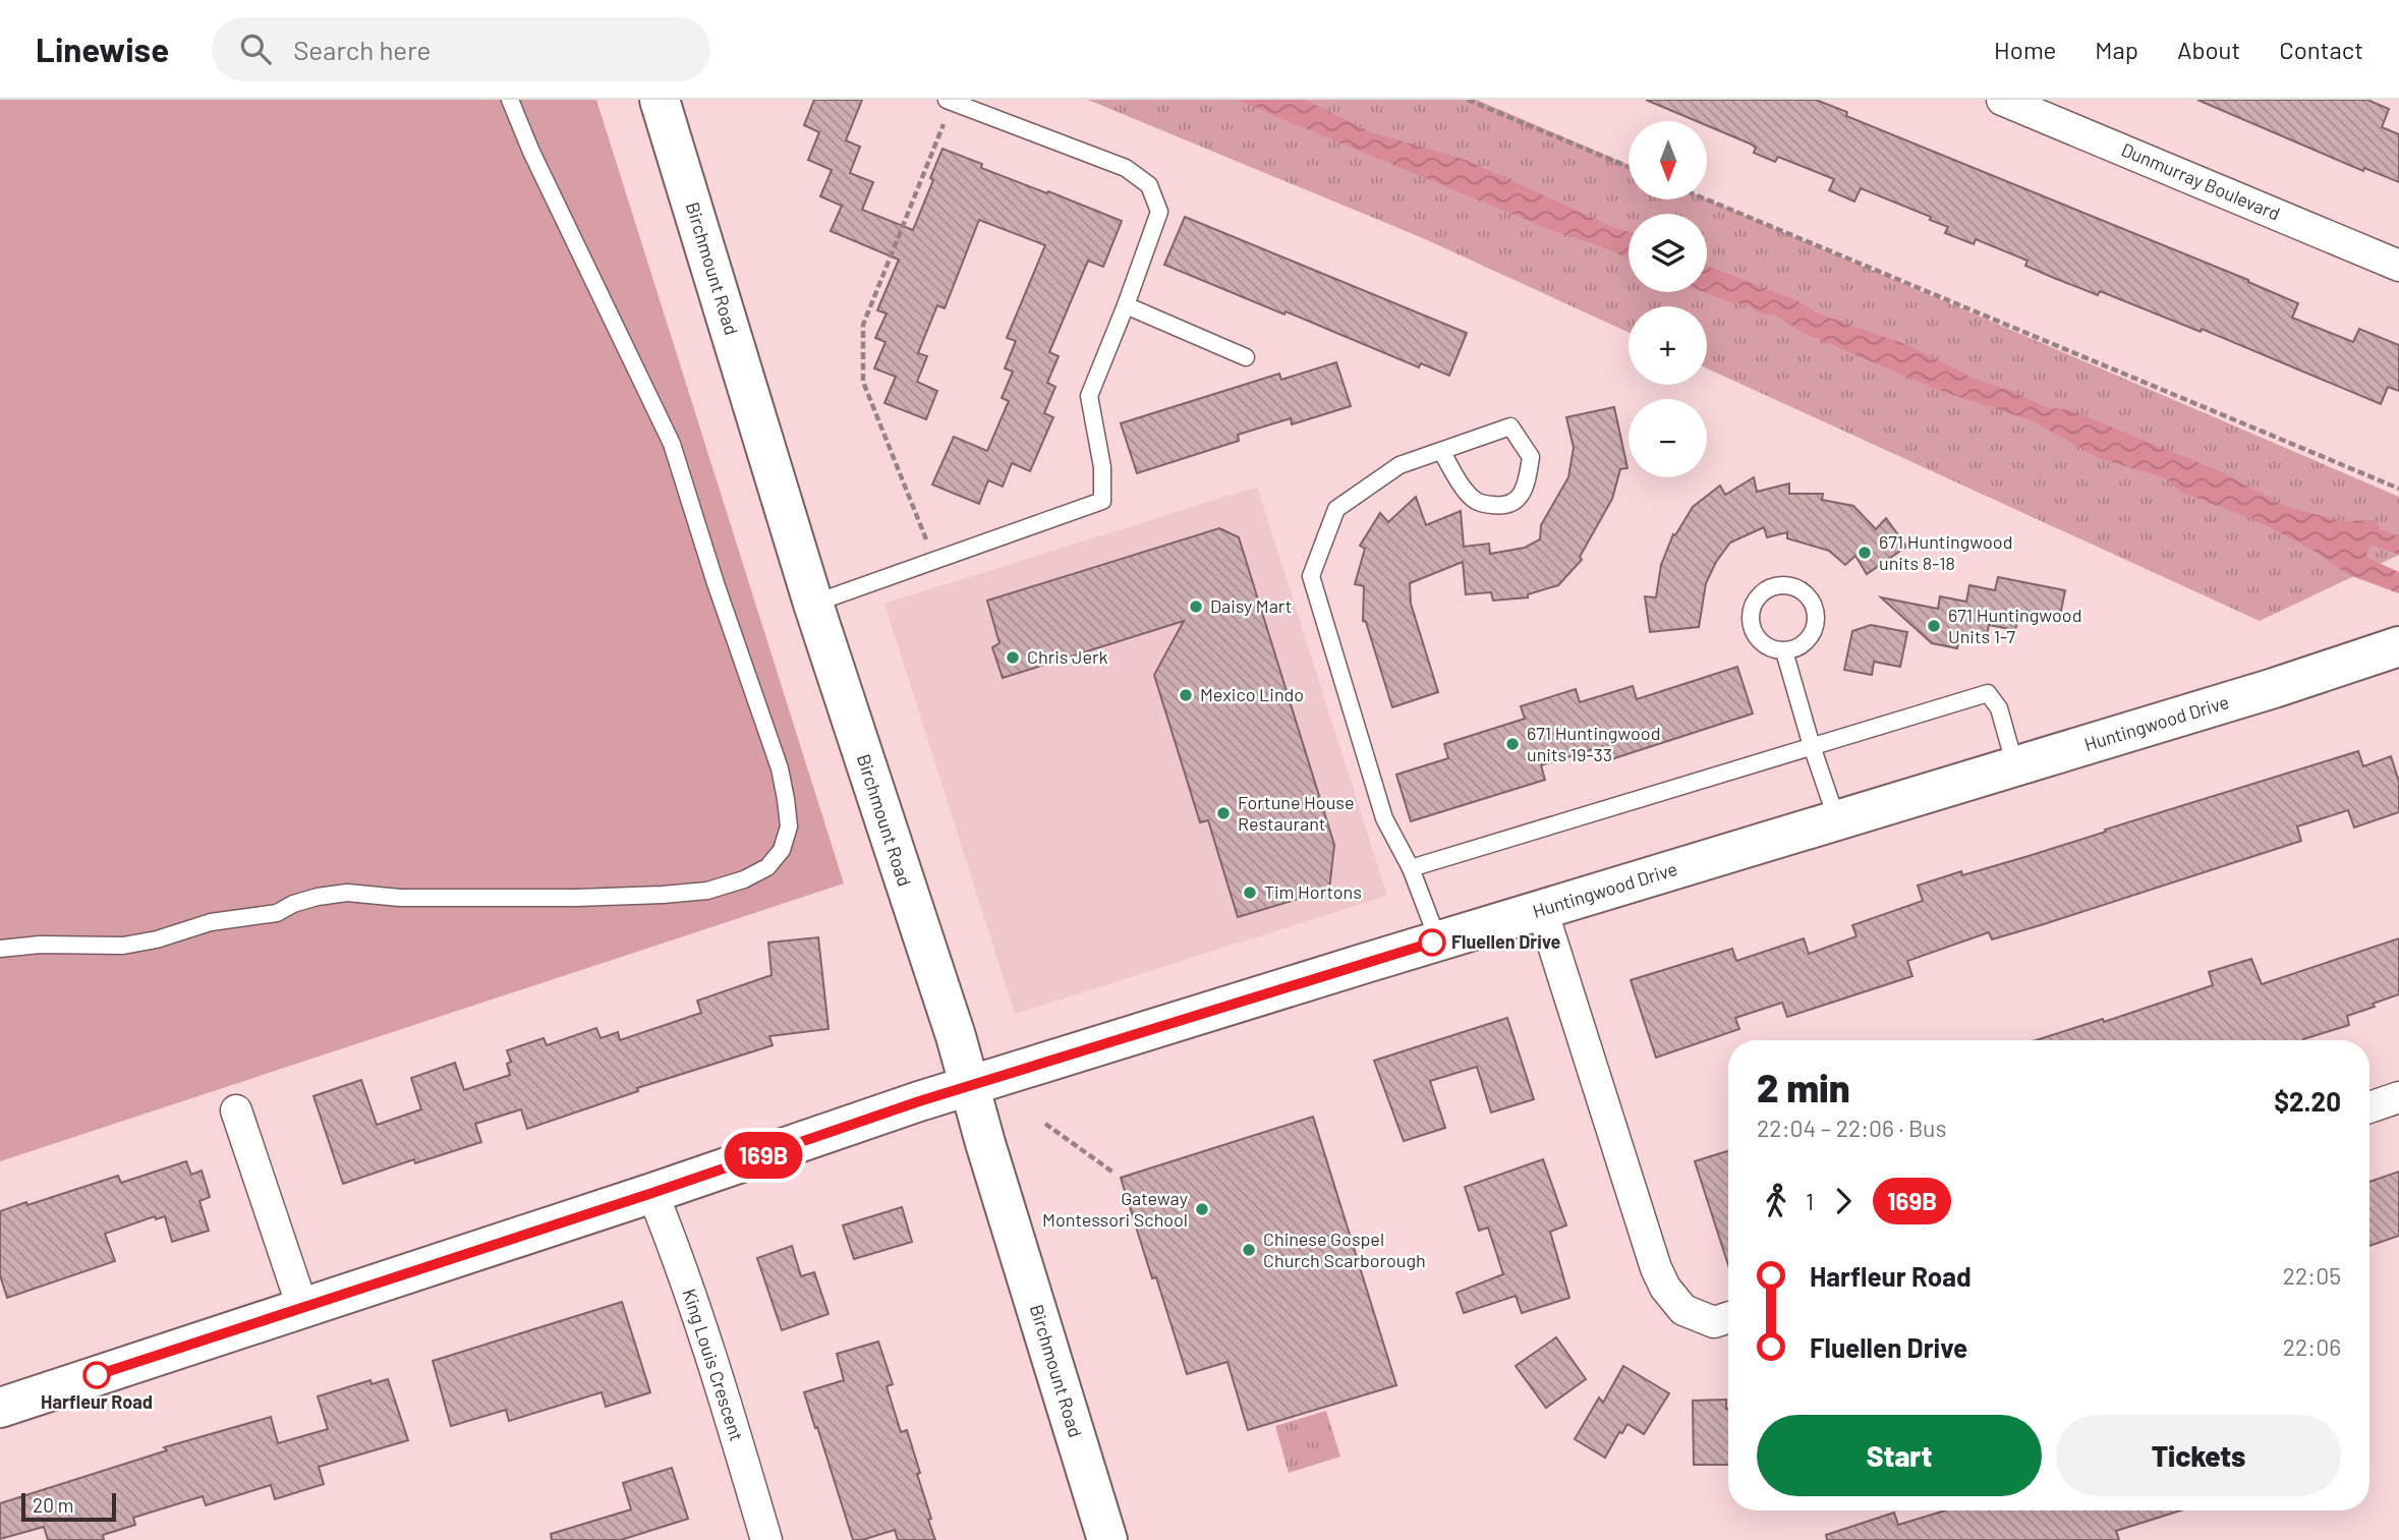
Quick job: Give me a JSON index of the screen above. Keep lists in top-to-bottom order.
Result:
{
  "streets": {
    "street": [
      "Dunmurray Boulevard",
      "Birchmount Road",
      "Huntingwood Drive",
      "King Louis Crescent"
    ]
  },
  "crossings": [
    ["Birchmount Road", "Huntingwood Drive"],
    ["Huntingwood Drive", "King Louis Crescent"]
  ],
  "places": [
    "671 Huntingwood units 8-18",
    "Daisy Mart",
    "671 Huntingwood Units 1-7",
    "Chris Jerk",
    "Mexico Lindo",
    "671 Huntingwood units 19-33",
    "Fortune House Restaurant",
    "Tim Hortons",
    "Fluellen Drive",
    "Gateway Montessori School",
    "Chinese Gospel Church Scarborough",
    "Harfleur Road"
  ],
  "lines": ["bus line 169B"],
  "scale_bar": "20 m",
  "north": "bottom",
  "page": {
    "header": "Linewise",
    "search": "Search here",
    "nav": [
      "Home",
      "Map",
      "About",
      "Contact"
    ],
    "on_map": "169B",
    "map_buttons": ["+", "−"],
    "heading": ["2 min", "22:04 – 22:06 · Bus", "$2.20"],
    "legs": ["1", "169B"],
    "list": [
      {
        "name": "Harfleur Road",
        "value": "22:05"
      },
      {
        "name": "Fluellen Drive",
        "value": "22:06"
      }
    ],
    "buttons": ["Start", "Tickets"],
    "scale": "20 m"
  }
}
